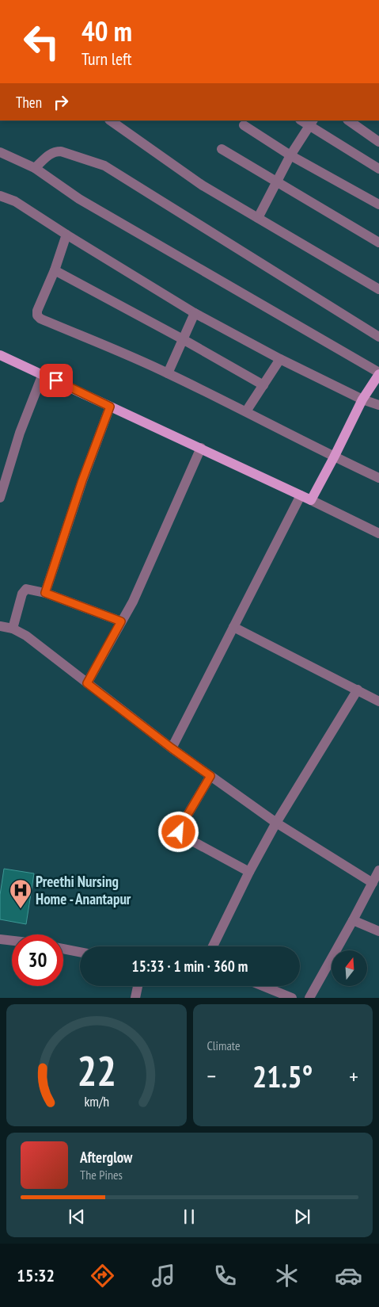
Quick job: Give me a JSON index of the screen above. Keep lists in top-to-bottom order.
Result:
{
  "places": {
    "hospital": ["Preethi Nursing Home - Anantapur"]
  },
  "north": "top",
  "page": {
    "turn": ["40 m", "Turn left"],
    "then": "Then",
    "limit": "30",
    "trip": "15:33 · 1 min · 360 m",
    "tile": "Climate",
    "heat": ["−", "21.5°", "+"],
    "song": ["Afterglow", "The Pines"],
    "tabs": "15:32",
    "gauge": ["22", "km/h"]
  }
}
